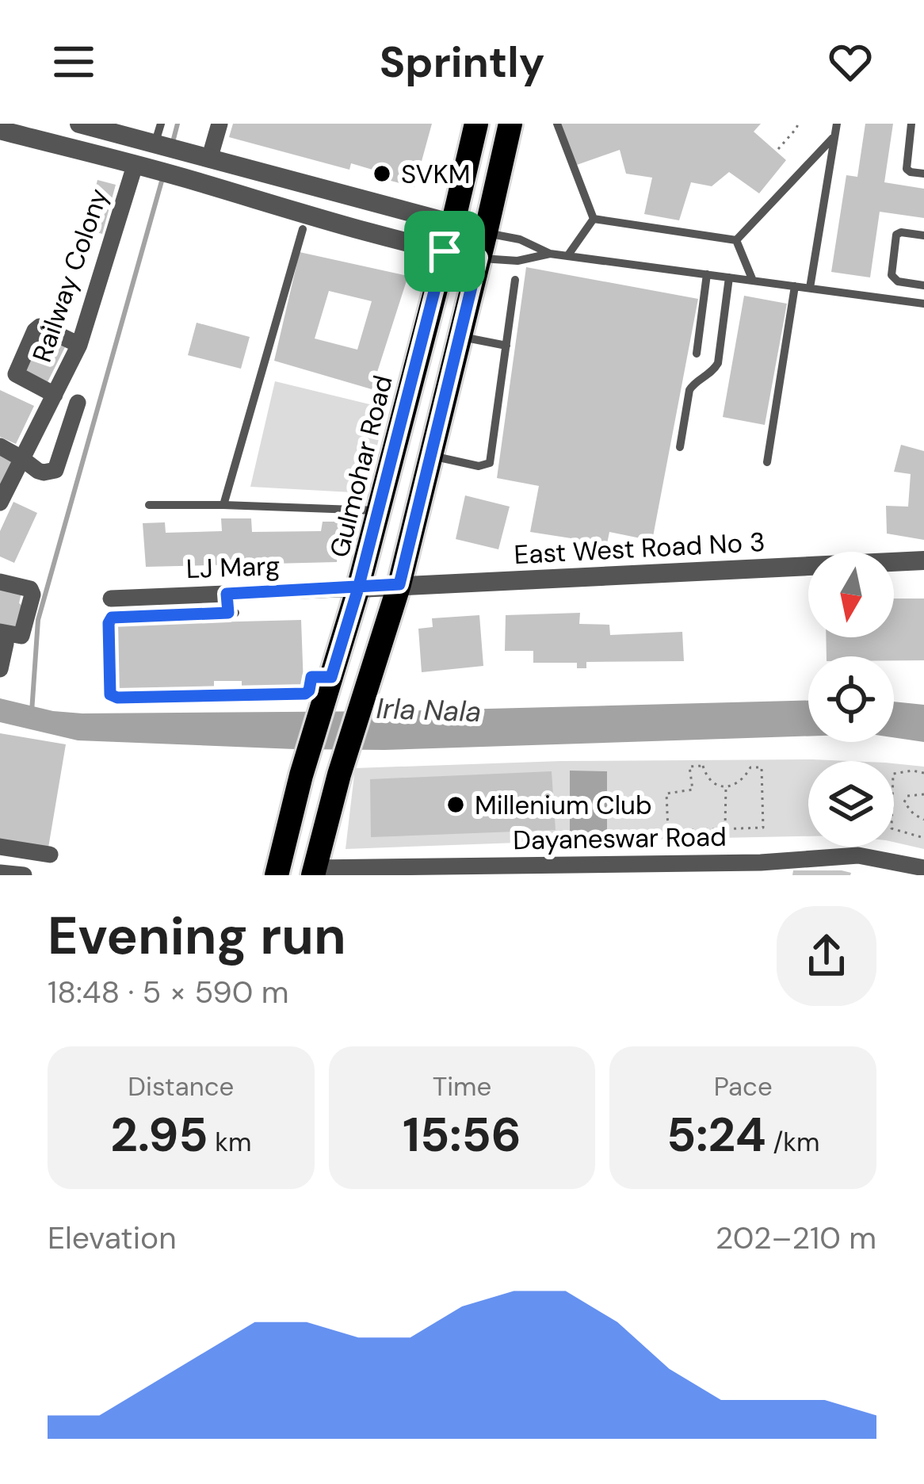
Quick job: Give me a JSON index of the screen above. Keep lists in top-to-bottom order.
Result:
{
  "streets": {
    "main road": ["Gulmohar Road"],
    "street": [
      "Railway Colony",
      "East West Road No 3",
      "LJ Marg",
      "Dayaneswar Road"
    ]
  },
  "crossings": [
    ["Gulmohar Road", "East West Road No 3"],
    ["Gulmohar Road", "LJ Marg"],
    ["East West Road No 3", "LJ Marg"]
  ],
  "water": ["Irla Nala"],
  "places": ["SVKM", "Millenium Club"],
  "north": "bottom",
  "page": {
    "header": "Sprintly",
    "heading": ["Evening run", "18:48 · 5 × 590 m"],
    "stats": [
      ["Distance", "2.95 km"],
      ["Time", "15:56"],
      ["Pace", "5:24 /km"]
    ],
    "chart": ["Elevation", "202–210 m"]
  }
}
